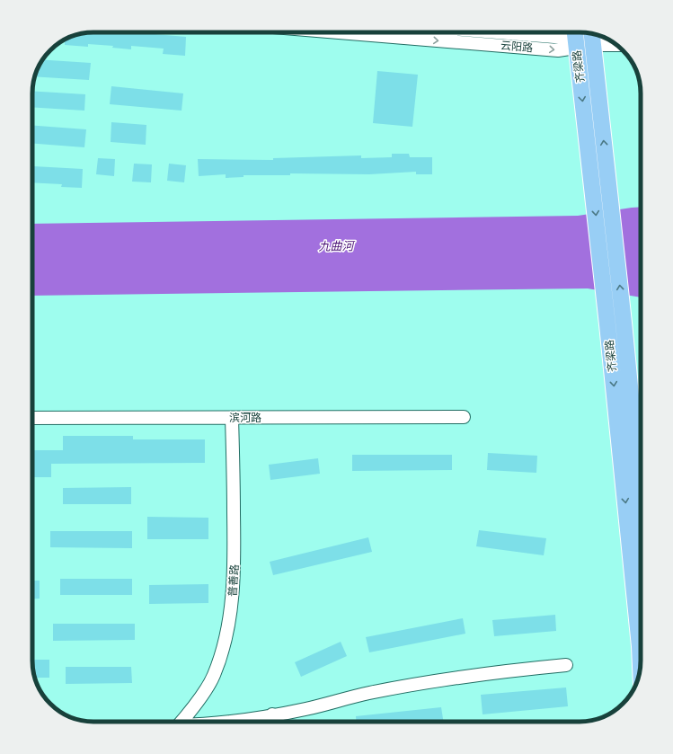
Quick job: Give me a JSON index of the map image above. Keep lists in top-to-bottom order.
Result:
{
  "streets": {
    "main road": ["齐梁路"],
    "street": ["云阳路", "滨河路", "普善路"]
  },
  "crossings": [
    ["云阳路", "齐梁路"],
    ["滨河路", "普善路"]
  ],
  "water": ["九曲河"]
}
